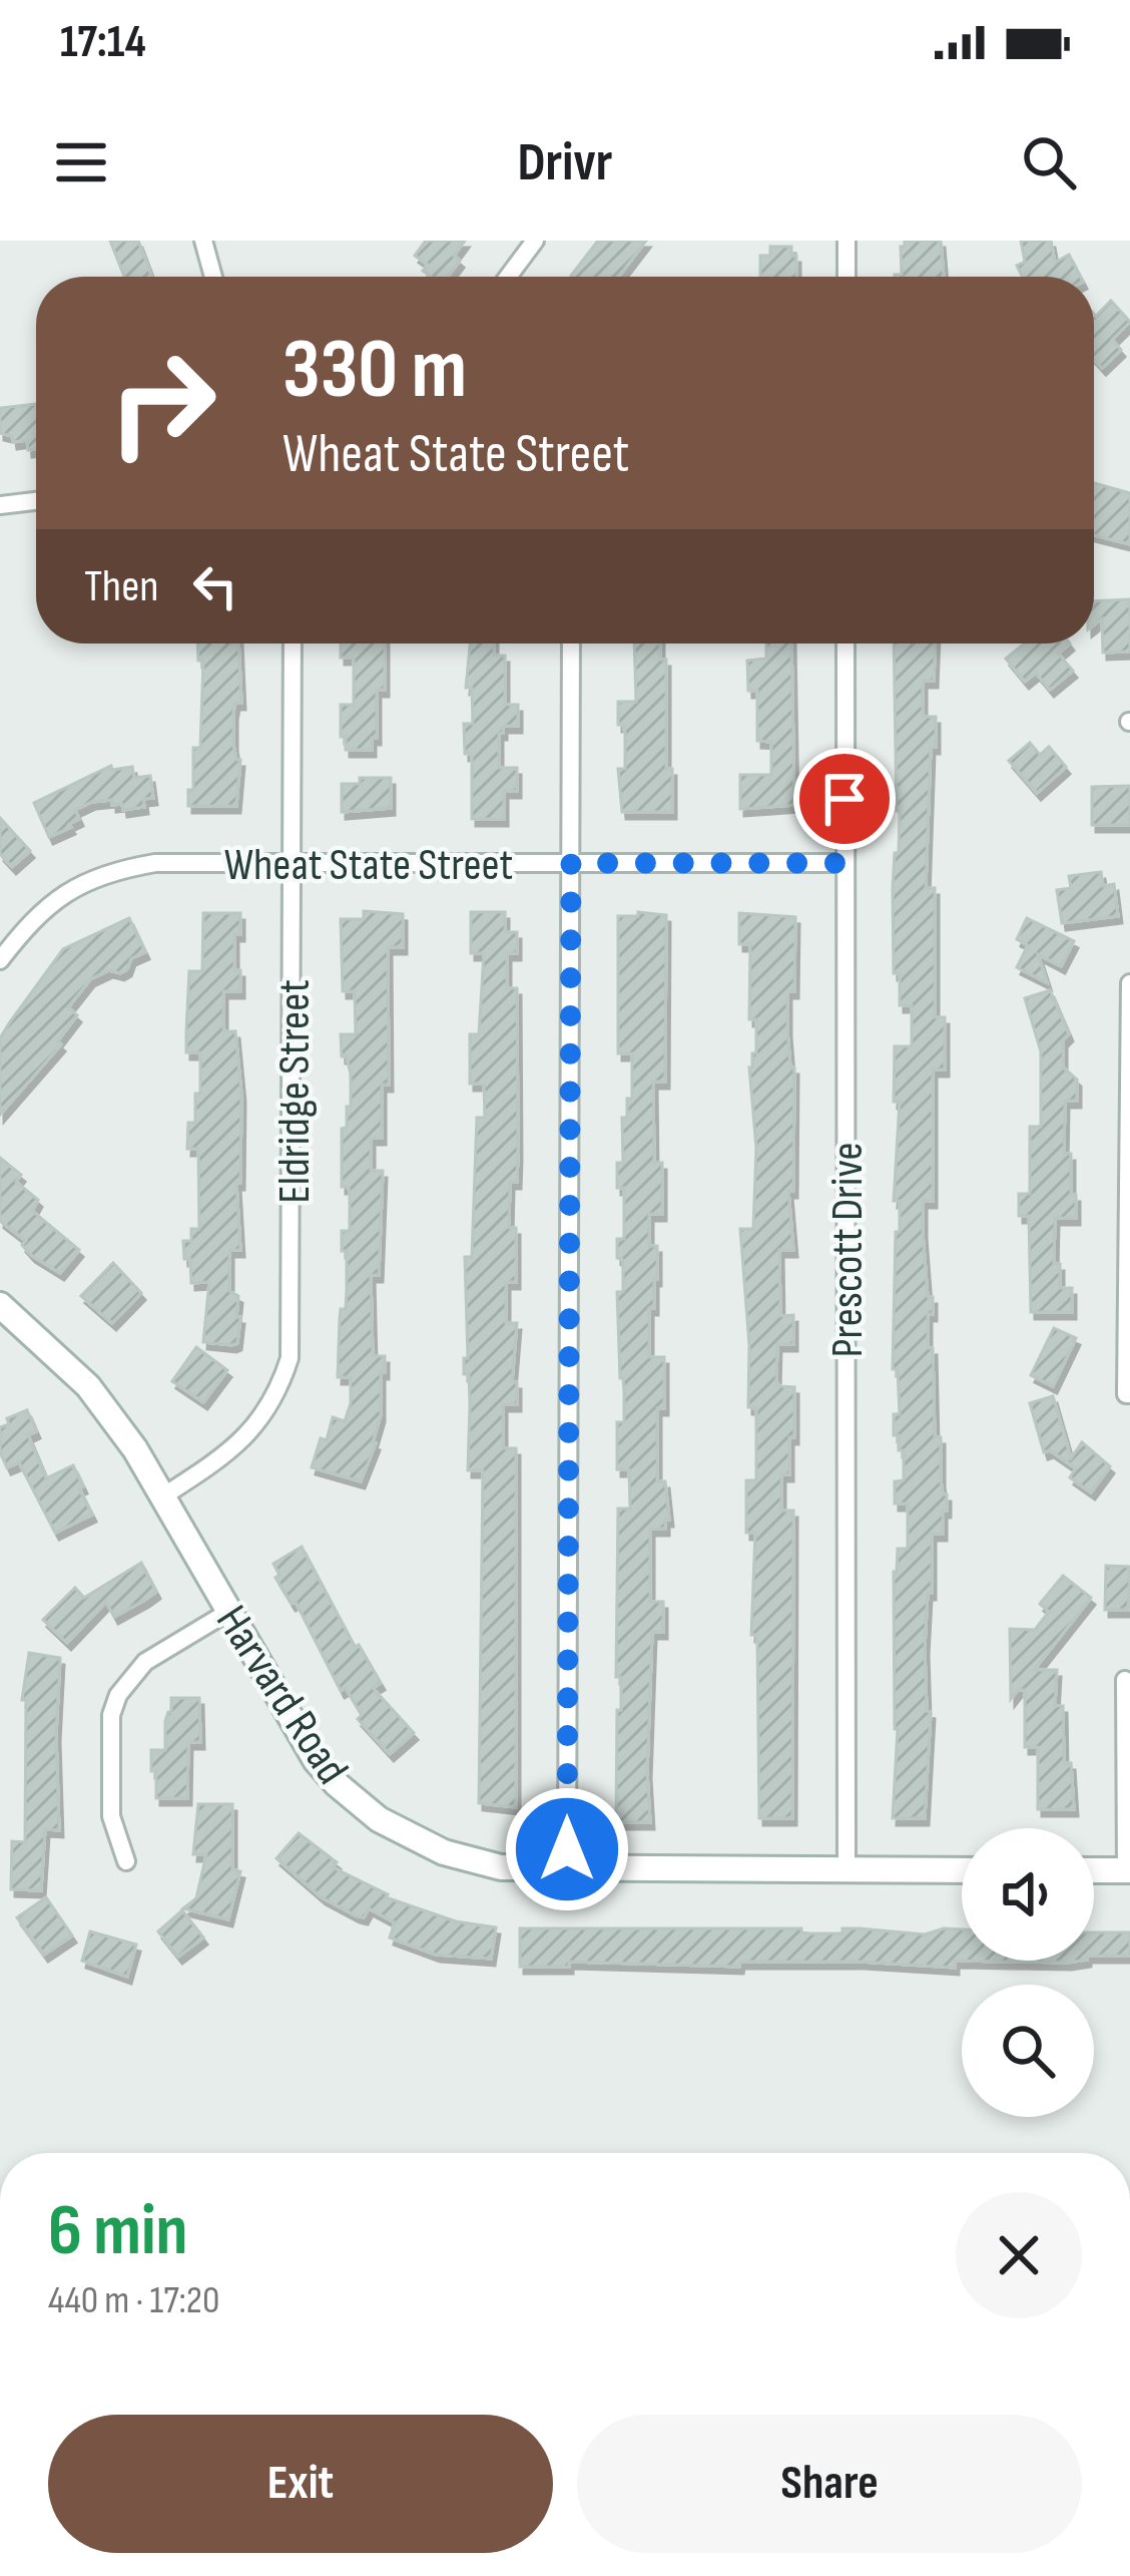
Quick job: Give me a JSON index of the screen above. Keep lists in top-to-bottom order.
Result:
{
  "streets": {
    "street": [
      "Wheat State Street",
      "Eldridge Street",
      "Prescott Drive",
      "Harvard Road"
    ]
  },
  "crossings": [
    ["Wheat State Street", "Eldridge Street"],
    ["Wheat State Street", "Prescott Drive"],
    ["Eldridge Street", "Harvard Road"],
    ["Prescott Drive", "Harvard Road"]
  ],
  "page": {
    "status": "17:14",
    "header": "Drivr",
    "turn": ["330 m", "Wheat State Street"],
    "then": "Then",
    "heading": ["6 min", "440 m · 17:20"],
    "buttons": ["Exit", "Share"]
  }
}
